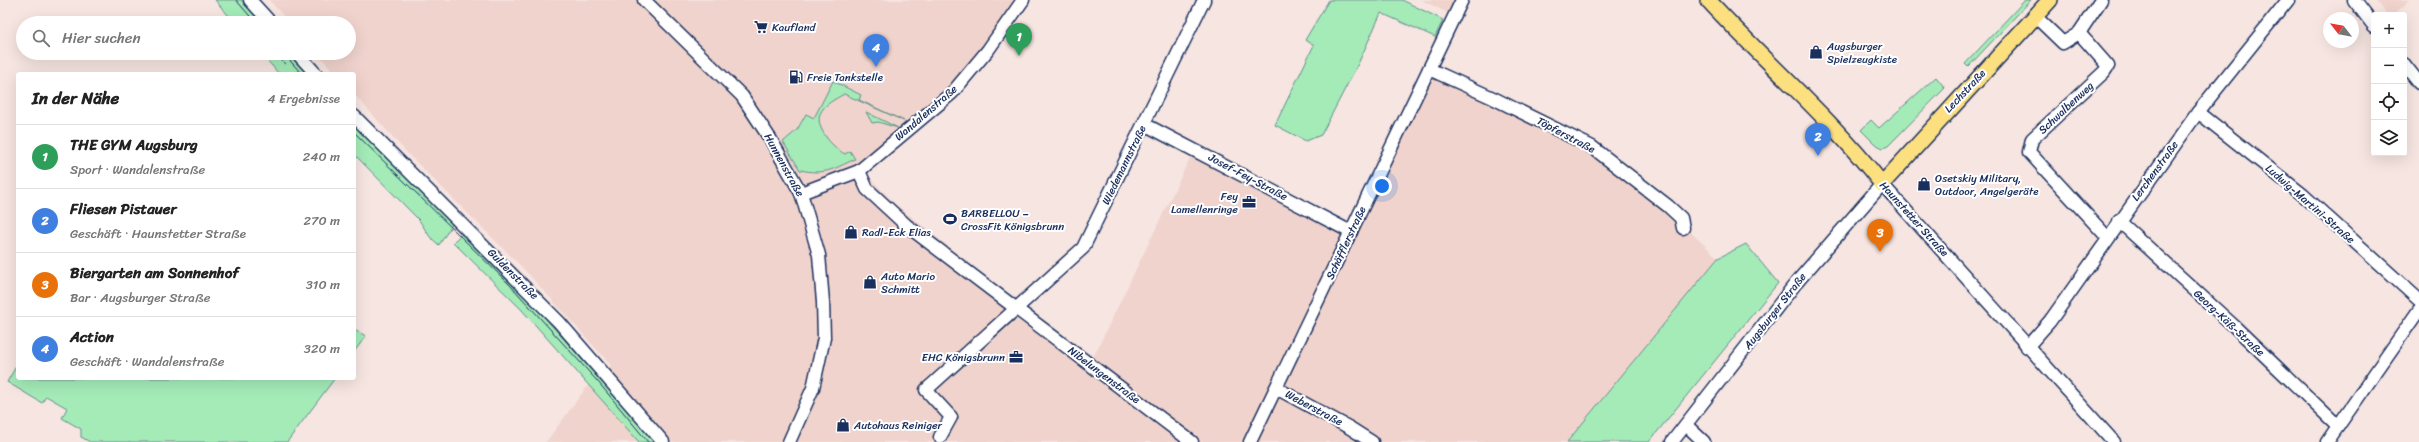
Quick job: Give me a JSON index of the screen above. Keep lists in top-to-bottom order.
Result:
{
  "streets": {
    "main road": ["Lechstraße", "Haunstetter Straße"],
    "street": [
      "Schwalbenweg",
      "Wandalenstraße",
      "Töpferstraße",
      "Hunnenstraße",
      "Wiedemannstraße",
      "Lerchenstraße",
      "Josef-Fey-Straße",
      "Ludwig-Martini-Straße",
      "Schäfflerstraße",
      "Guldenstraße",
      "Augsburger Straße",
      "Georg-Käß-Straße",
      "Nibelungenstraße",
      "Weberstraße"
    ]
  },
  "crossings": [
    ["Lechstraße", "Haunstetter Straße"],
    ["Lechstraße", "Augsburger Straße"],
    ["Schwalbenweg", "Lerchenstraße"],
    ["Wandalenstraße", "Hunnenstraße"],
    ["Wandalenstraße", "Nibelungenstraße"],
    ["Töpferstraße", "Schäfflerstraße"],
    ["Wiedemannstraße", "Josef-Fey-Straße"],
    ["Wiedemannstraße", "Nibelungenstraße"],
    ["Lerchenstraße", "Ludwig-Martini-Straße"],
    ["Lerchenstraße", "Haunstetter Straße"],
    ["Lerchenstraße", "Georg-Käß-Straße"],
    ["Josef-Fey-Straße", "Schäfflerstraße"],
    ["Haunstetter Straße", "Augsburger Straße"],
    ["Schäfflerstraße", "Weberstraße"]
  ],
  "places": {
    "supermarket": ["Kaufland"],
    "shop": [
      "Augsburger Spielzeugkiste",
      "Osetskiy Military, Outdoor, Angelgeräte",
      "Radl-Eck Elias",
      "Auto Mario Schmitt",
      "Autohaus Reiniger"
    ],
    "fuel station": ["Freie Tankstelle"],
    "office": ["Fey Lamellenringe", "EHC Königsbrunn"],
    "sports": ["BARBELLOU – CrossFit Königsbrunn"]
  },
  "north": "top left",
  "page": {
    "map_buttons": ["+", "−"],
    "search": "Hier suchen",
    "pins": [
      "1",
      "4",
      "2",
      "3"
    ],
    "heading": ["In der Nähe", "4 Ergebnisse"],
    "list": [
      {
        "mark": "1",
        "name": "THE GYM Augsburg",
        "note": "Sport · Wandalenstraße",
        "value": "240 m"
      },
      {
        "mark": "2",
        "name": "Fliesen Pistauer",
        "note": "Geschäft · Haunstetter Straße",
        "value": "270 m"
      },
      {
        "mark": "3",
        "name": "Biergarten am Sonnenhof",
        "note": "Bar · Augsburger Straße",
        "value": "310 m"
      },
      {
        "mark": "4",
        "name": "Action",
        "note": "Geschäft · Wandalenstraße",
        "value": "320 m"
      }
    ]
  }
}
